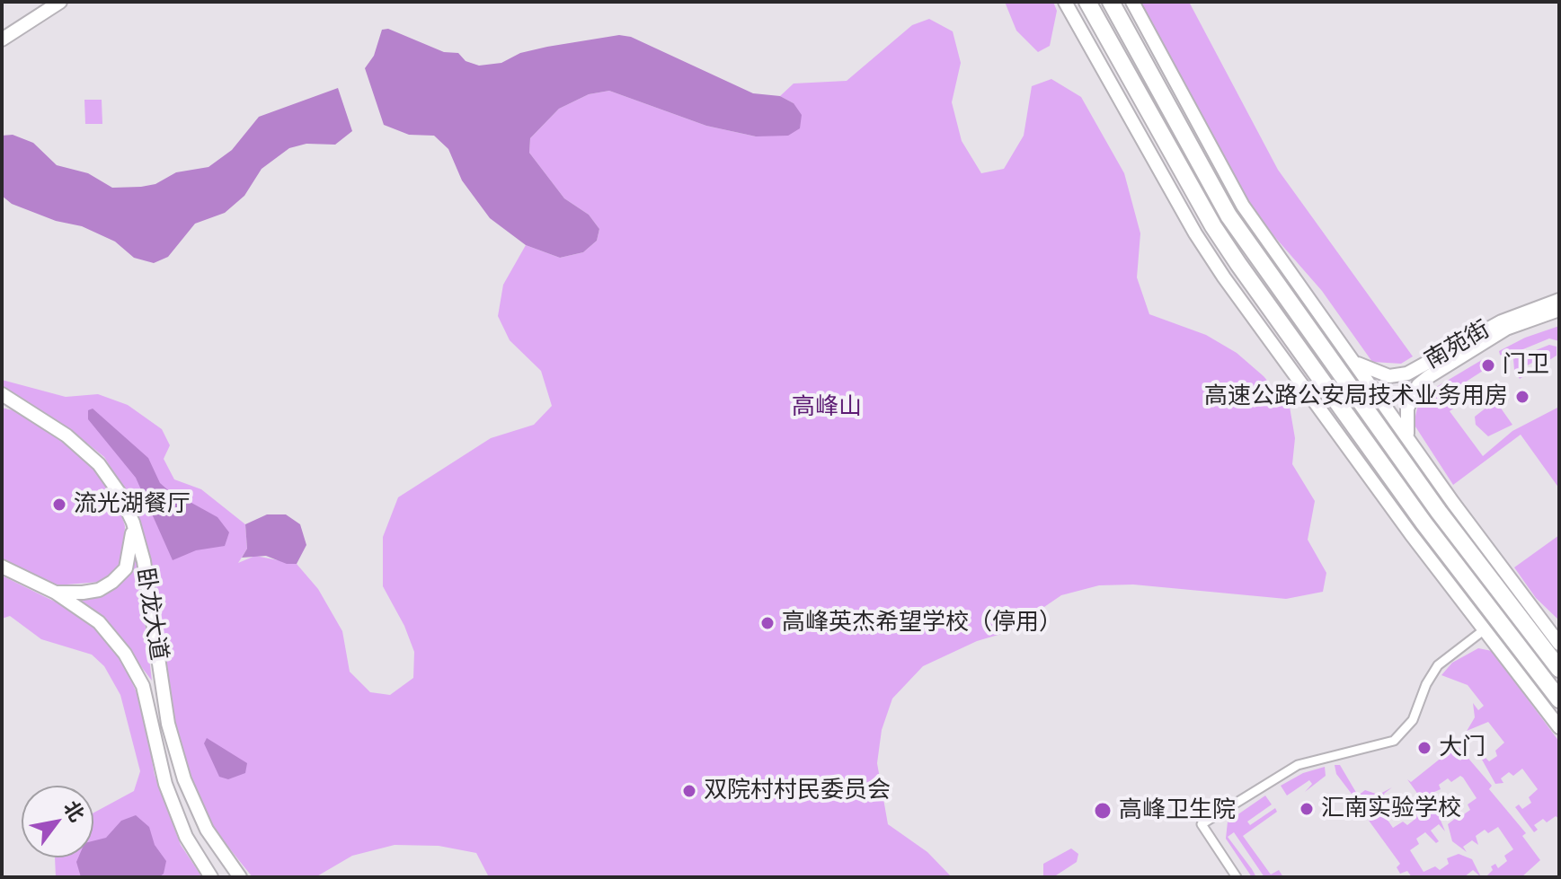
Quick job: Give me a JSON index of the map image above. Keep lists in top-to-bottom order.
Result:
{
  "streets": {
    "street": ["南苑街", "卧龙大道"]
  },
  "parks": ["高峰山"],
  "places": [
    "门卫",
    "高速公路公安局技术业务用房",
    "流光湖餐厅",
    "高峰英杰希望学校（停用）",
    "大门",
    "双院村村民委员会",
    "汇南实验学校",
    "高峰卫生院"
  ],
  "north": "top right"
}
